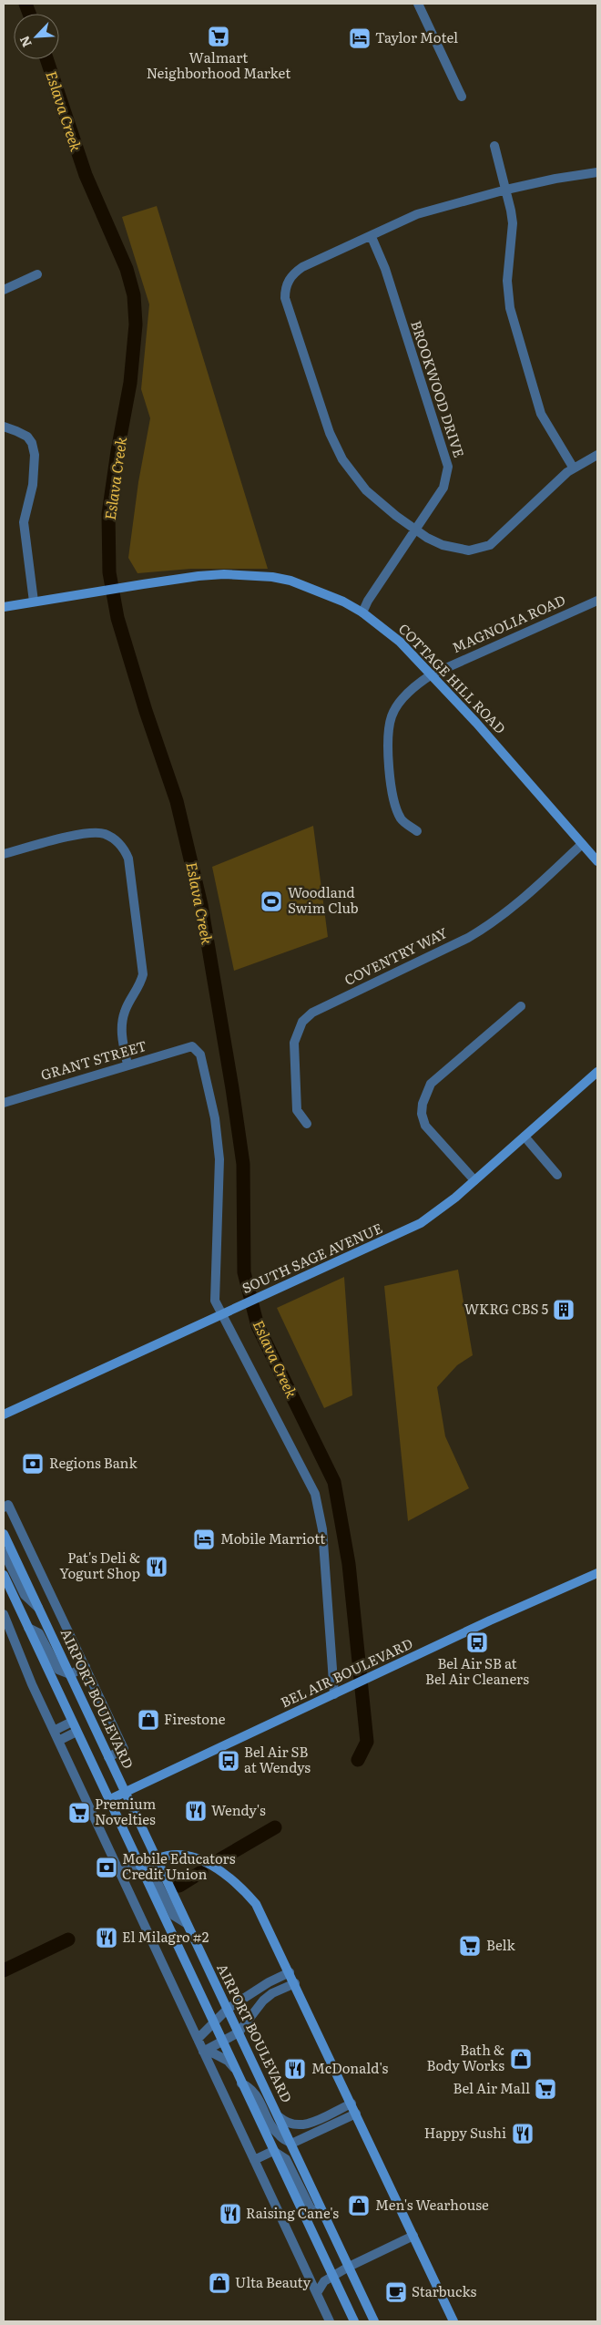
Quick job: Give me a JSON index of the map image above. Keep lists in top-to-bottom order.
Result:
{
  "streets": {
    "street": [
      "BROOKWOOD DRIVE",
      "MAGNOLIA ROAD",
      "COTTAGE HILL ROAD",
      "COVENTRY WAY",
      "GRANT STREET",
      "SOUTH SAGE AVENUE",
      "BEL AIR BOULEVARD",
      "AIRPORT BOULEVARD"
    ]
  },
  "crossings": [
    ["BROOKWOOD DRIVE", "COTTAGE HILL ROAD"],
    ["MAGNOLIA ROAD", "COTTAGE HILL ROAD"],
    ["COTTAGE HILL ROAD", "COVENTRY WAY"],
    ["GRANT STREET", "SOUTH SAGE AVENUE"],
    ["BEL AIR BOULEVARD", "AIRPORT BOULEVARD"]
  ],
  "water": ["Eslava Creek"],
  "places": {
    "supermarket": [
      "Walmart Neighborhood Market",
      "Premium Novelties",
      "Belk",
      "Bel Air Mall"
    ],
    "hotel": ["Taylor Motel", "Mobile Marriott"],
    "sports": ["Woodland Swim Club"],
    "building": ["WKRG CBS 5"],
    "bank": ["Regions Bank", "Mobile Educators Credit Union"],
    "restaurant": [
      "Pat's Deli & Yogurt Shop",
      "Wendy's",
      "El Milagro #2",
      "McDonald's",
      "Happy Sushi",
      "Raising Cane's"
    ],
    "bus stop": ["Bel Air SB at Bel Air Cleaners", "Bel Air SB at Wendys"],
    "shop": [
      "Firestone",
      "Bath & Body Works",
      "Men's Wearhouse",
      "Ulta Beauty"
    ],
    "cafe": ["Starbucks"]
  },
  "north": "bottom left"
}
